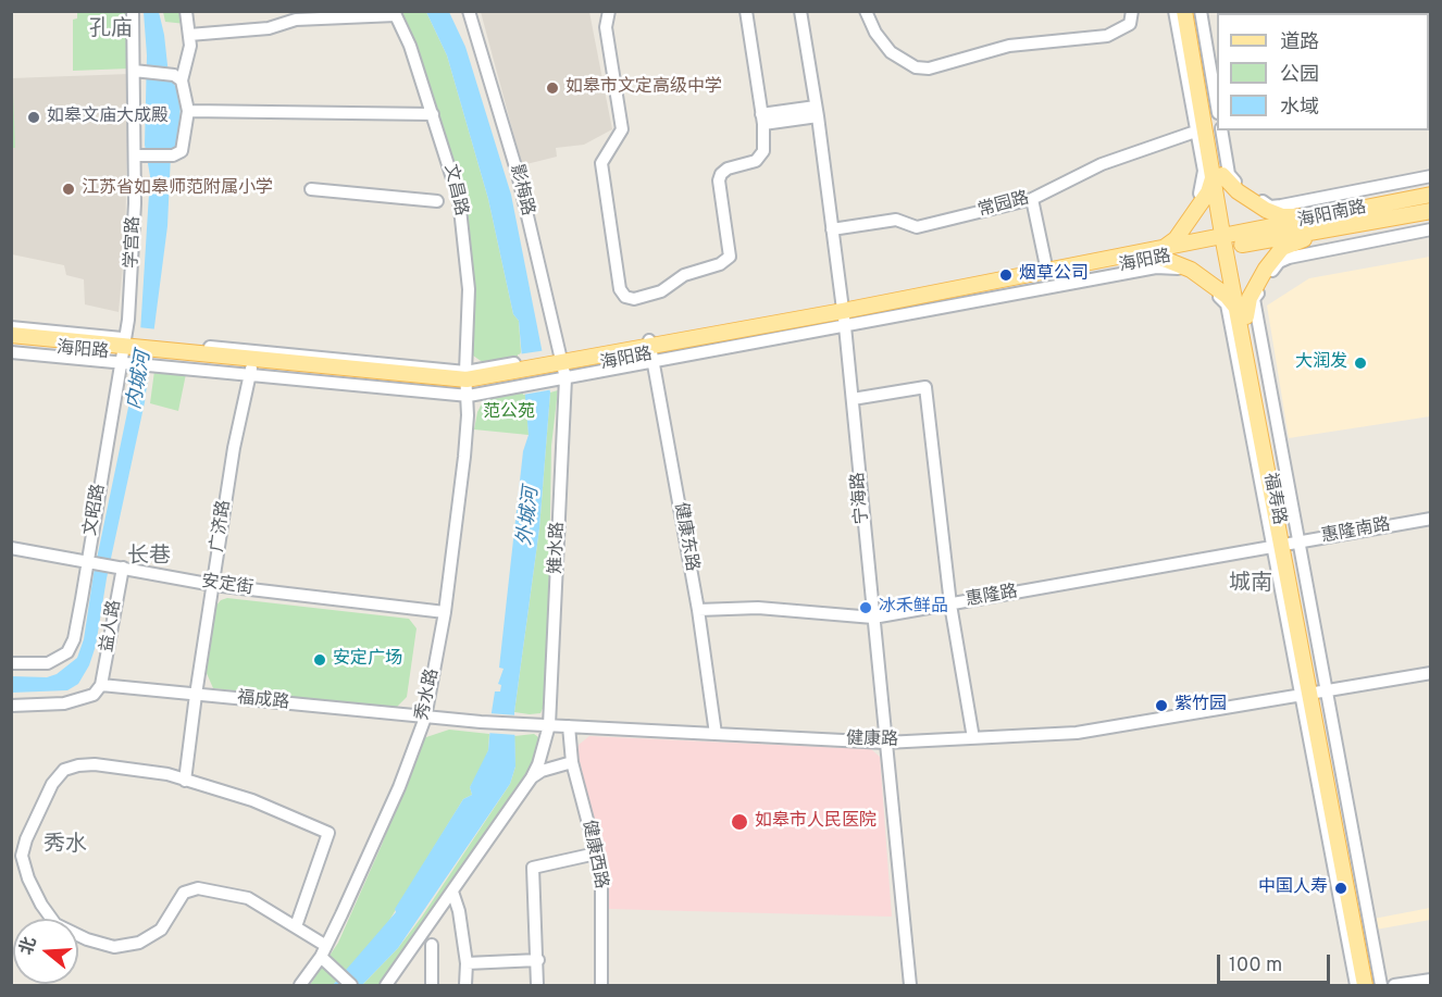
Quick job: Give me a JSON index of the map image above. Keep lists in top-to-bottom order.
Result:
{
  "streets": {
    "main road": ["海阳南路", "海阳路", "福寿路"],
    "street": [
      "文昌路",
      "影梅路",
      "常园路",
      "学宫路",
      "宁海路",
      "文昭路",
      "广济路",
      "惠隆南路",
      "健康东路",
      "雉水路",
      "安定街",
      "惠隆路",
      "益人路",
      "秀水路",
      "福成路",
      "健康路",
      "健康西路"
    ]
  },
  "crossings": [
    ["文昌路", "海阳路"],
    ["文昌路", "秀水路"],
    ["影梅路", "海阳路"],
    ["影梅路", "雉水路"],
    ["常园路", "宁海路"],
    ["常园路", "福寿路"],
    ["海阳南路", "海阳路"],
    ["海阳南路", "福寿路"],
    ["学宫路", "海阳路"],
    ["学宫路", "文昭路"],
    ["海阳路", "宁海路"],
    ["海阳路", "福寿路"],
    ["海阳路", "文昭路"],
    ["海阳路", "广济路"],
    ["海阳路", "健康东路"],
    ["海阳路", "雉水路"],
    ["海阳路", "秀水路"],
    ["宁海路", "惠隆路"],
    ["宁海路", "健康路"],
    ["福寿路", "惠隆南路"],
    ["福寿路", "惠隆路"],
    ["福寿路", "健康路"],
    ["文昭路", "安定街"],
    ["广济路", "安定街"],
    ["广济路", "福成路"],
    ["惠隆南路", "惠隆路"],
    ["健康东路", "惠隆路"],
    ["健康东路", "健康路"],
    ["雉水路", "健康路"],
    ["安定街", "益人路"],
    ["安定街", "秀水路"],
    ["益人路", "福成路"],
    ["秀水路", "福成路"],
    ["秀水路", "健康路"],
    ["福成路", "健康路"],
    ["健康路", "健康西路"]
  ],
  "districts": [
    "孔庙",
    "长巷",
    "城南",
    "秀水"
  ],
  "water": ["内城河", "外城河"],
  "parks": ["范公苑"],
  "places": [
    "如皋市文定高级中学",
    "如皋文庙大成殿",
    "江苏省如皋师范附属小学",
    "烟草公司",
    "大润发",
    "冰禾鲜品",
    "安定广场",
    "紫竹园",
    "如皋市人民医院",
    "中国人寿"
  ],
  "legend": ["道路", "公园", "水域"],
  "scale_bar": "100 m",
  "north": "left"
}
